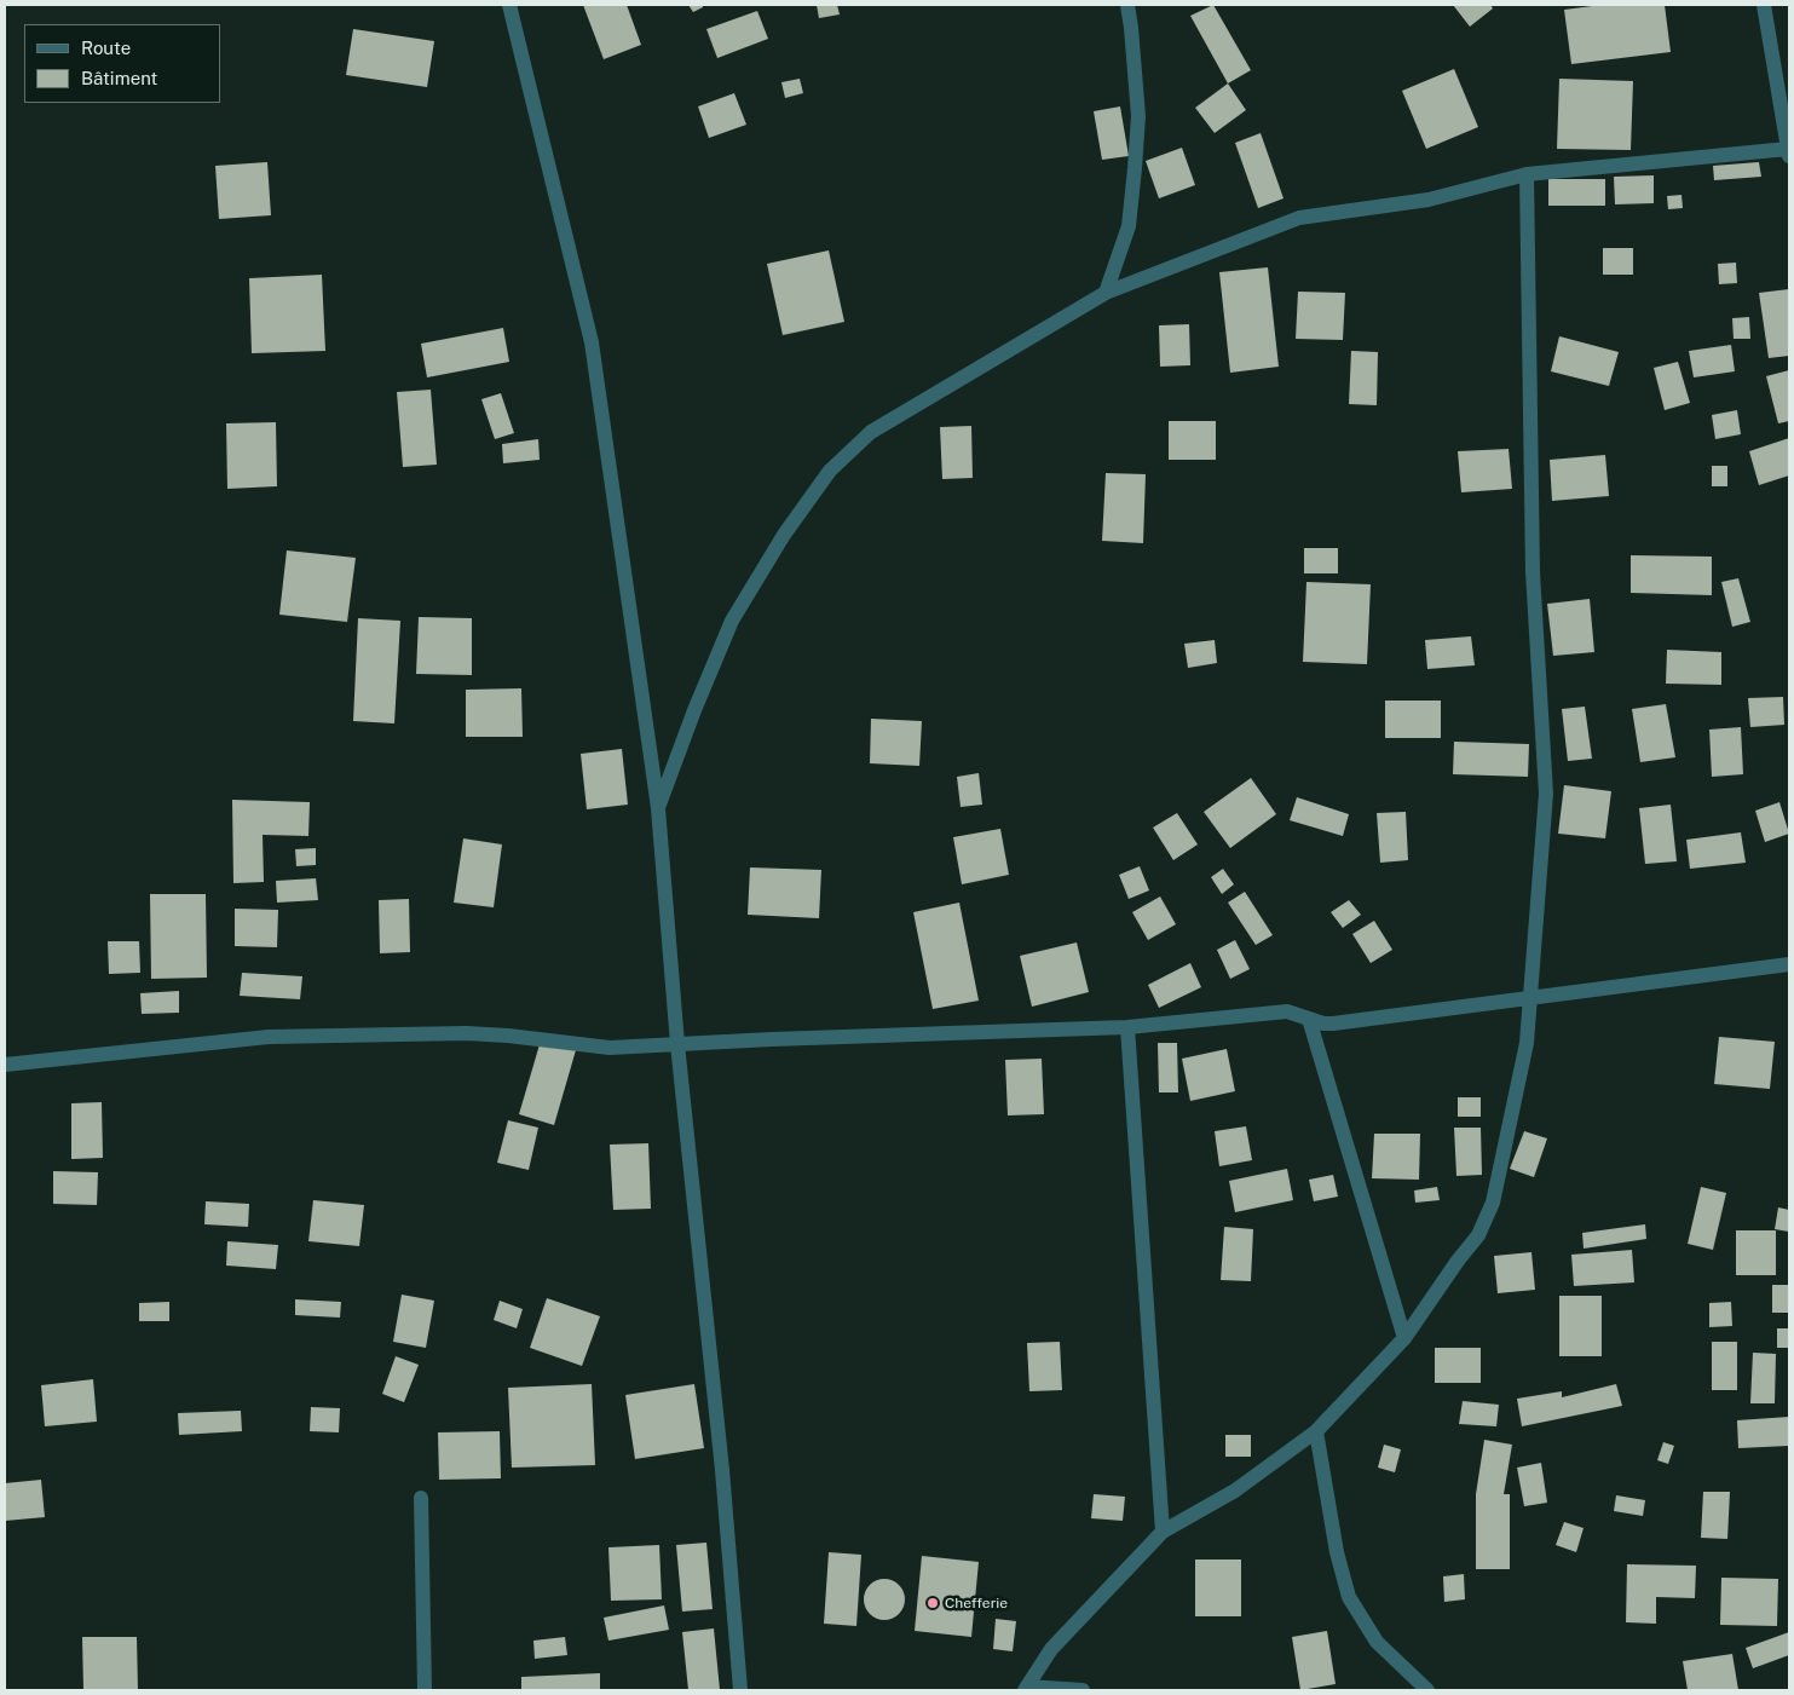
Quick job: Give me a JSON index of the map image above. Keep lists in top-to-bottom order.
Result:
{
  "places": ["Chefferie"],
  "legend": ["Route", "Bâtiment"]
}
